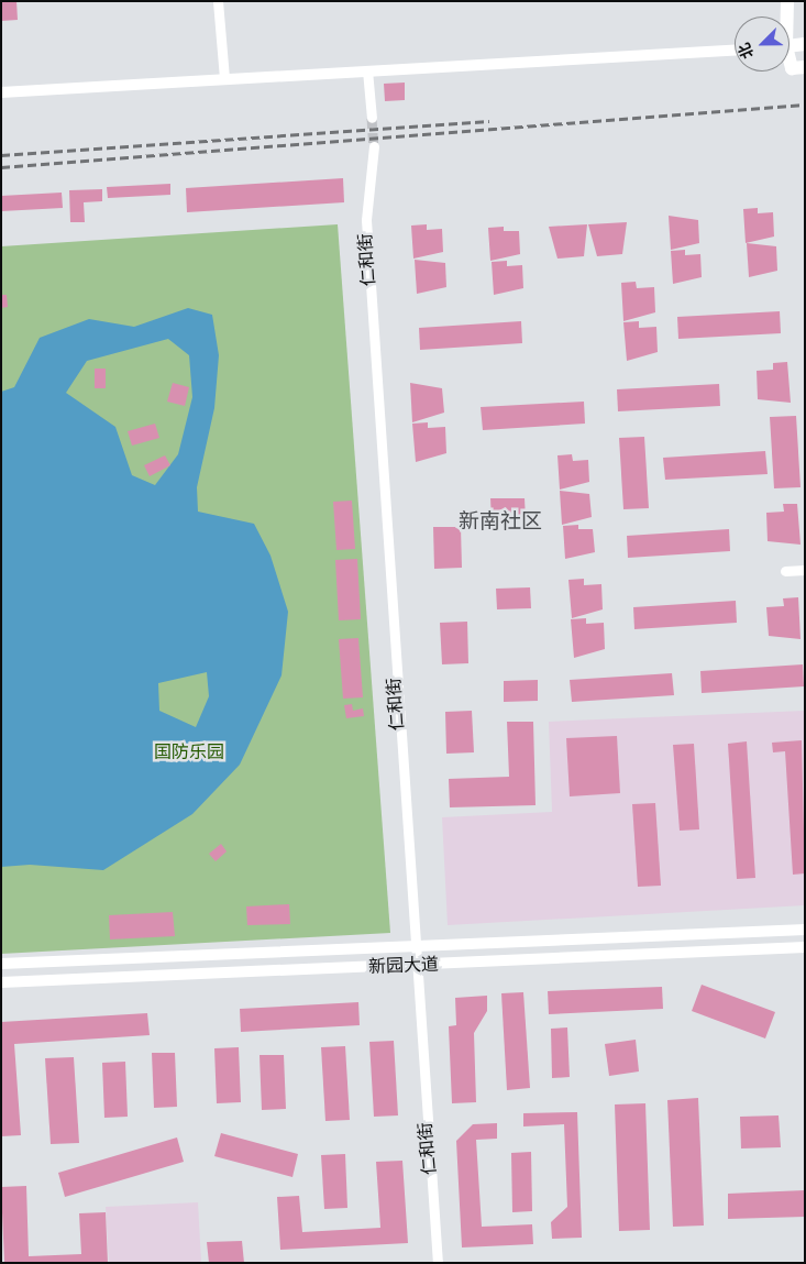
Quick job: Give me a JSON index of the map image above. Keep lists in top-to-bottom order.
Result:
{
  "streets": {
    "street": ["仁和街", "新园大道"]
  },
  "crossings": [
    ["仁和街", "新园大道"]
  ],
  "districts": ["新南社区"],
  "parks": ["国防乐园"],
  "north": "bottom left"
}
